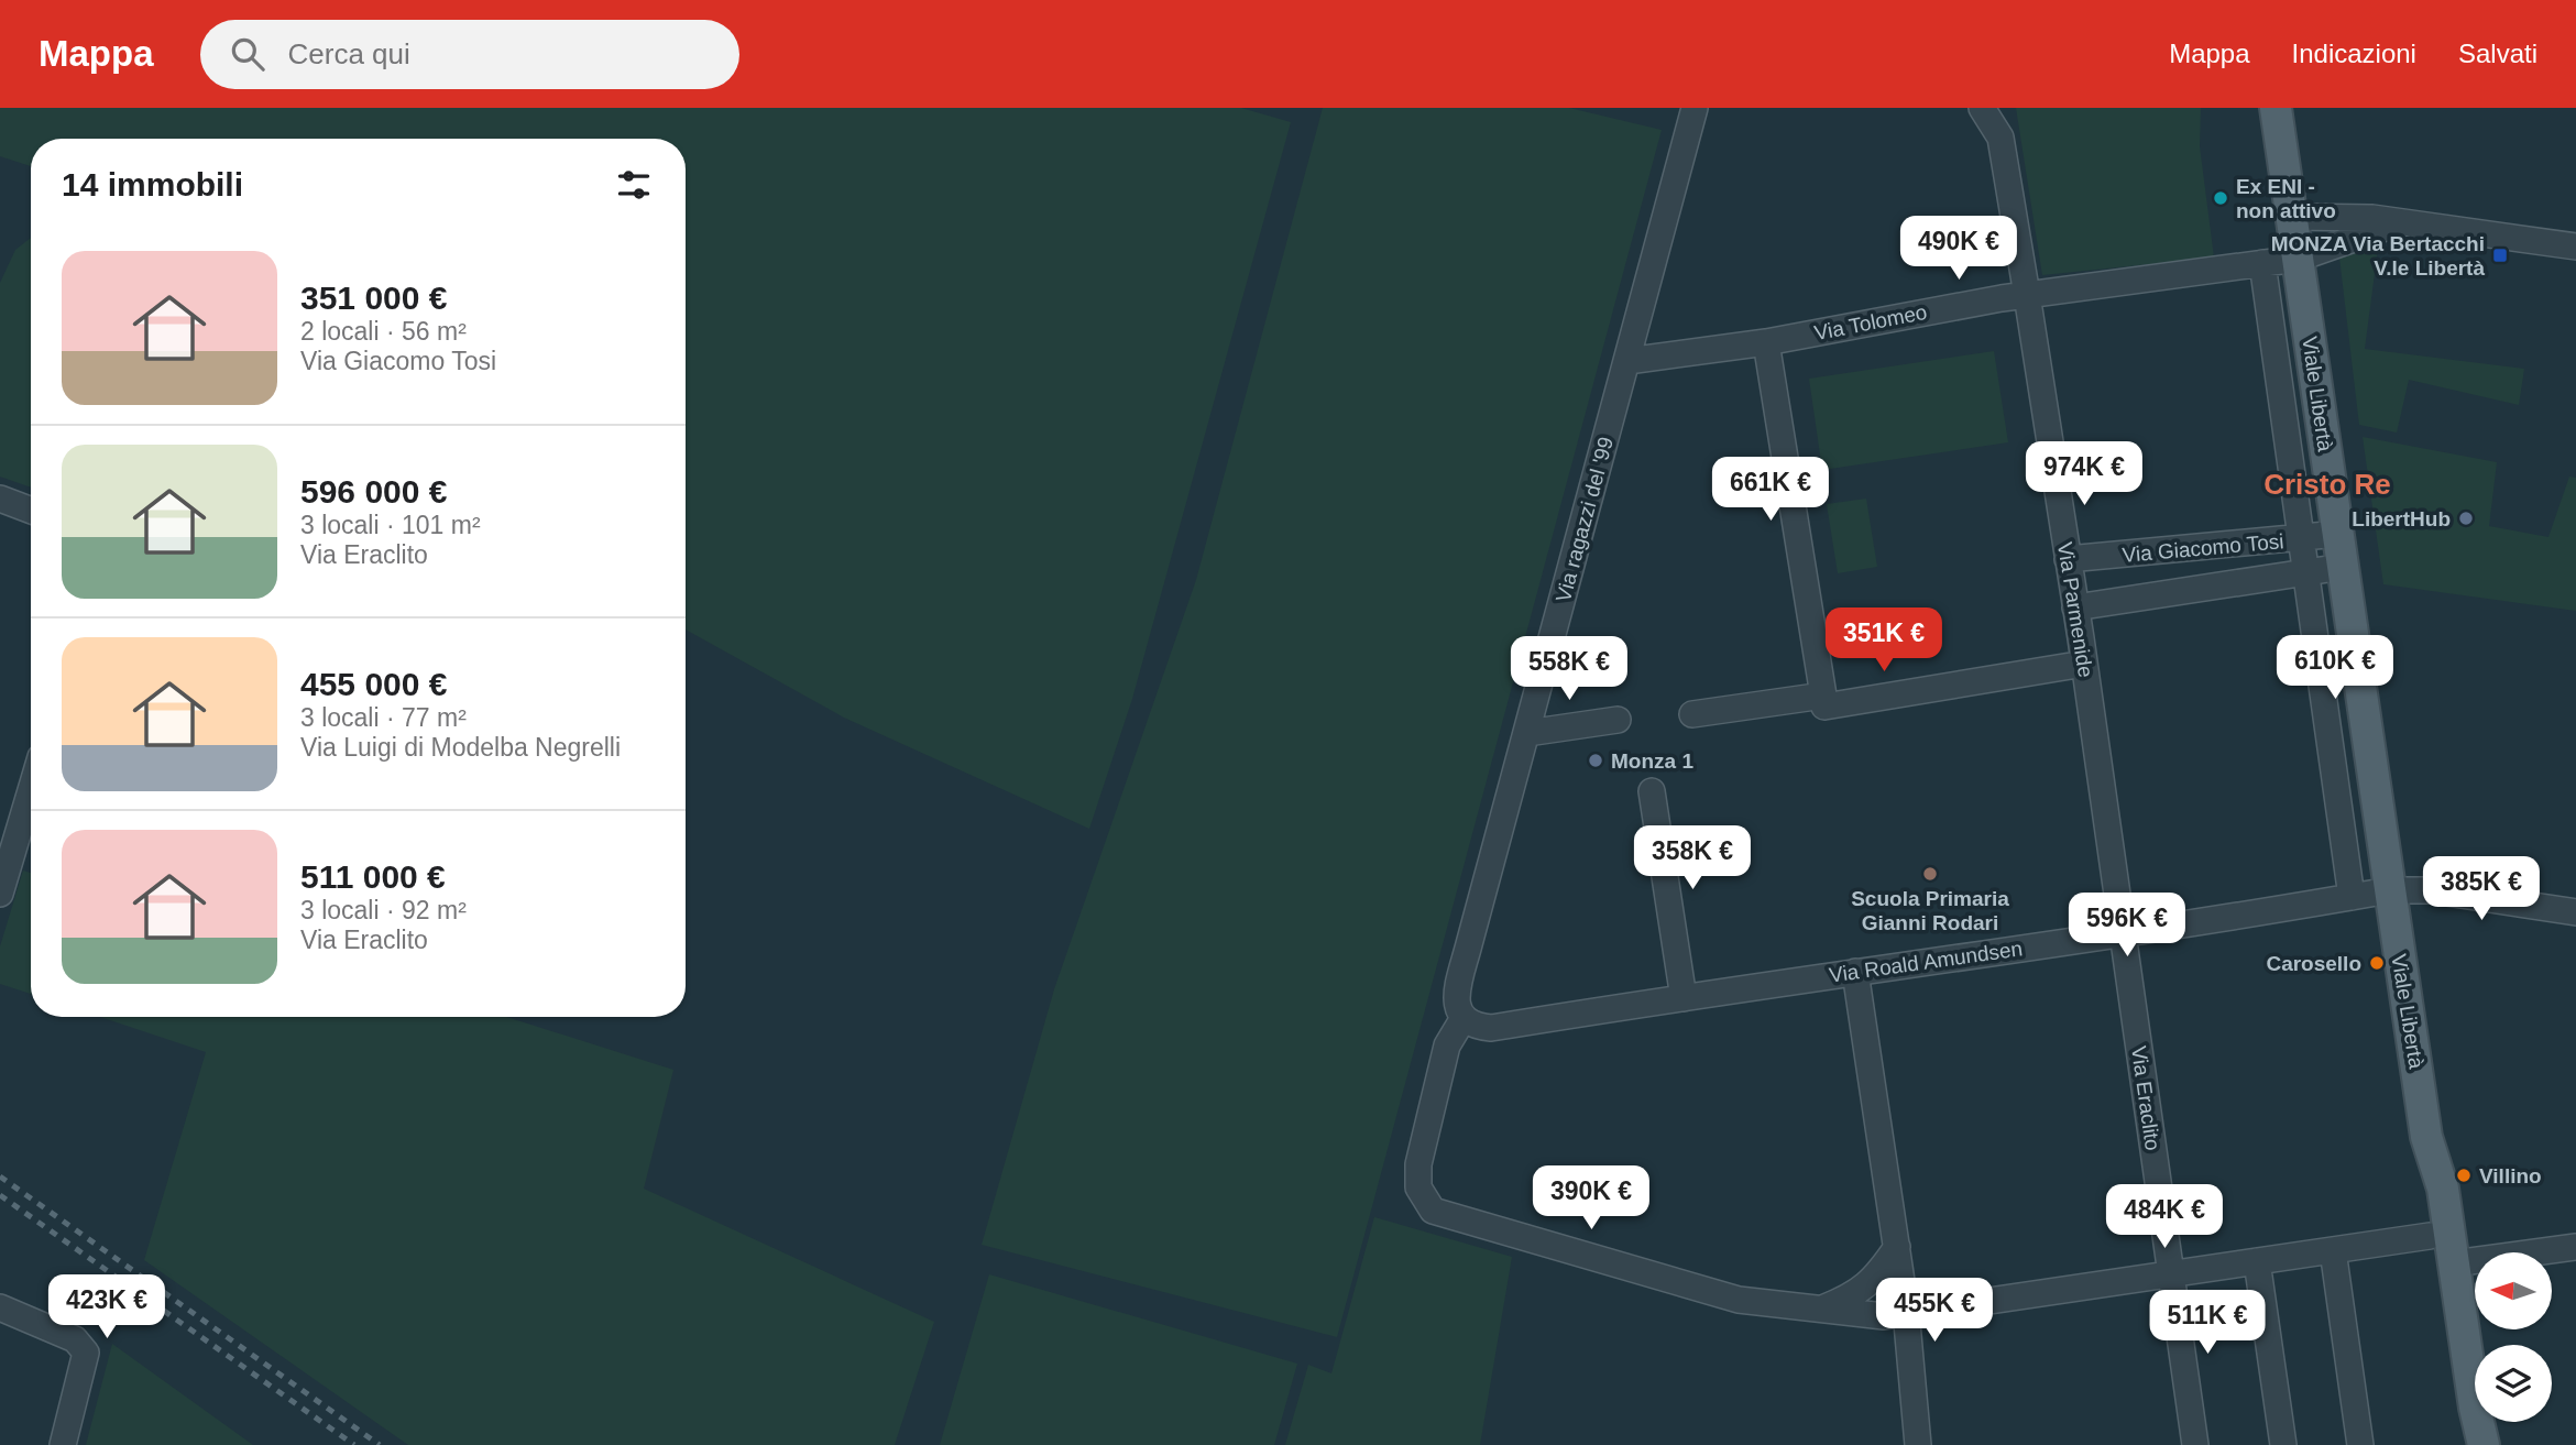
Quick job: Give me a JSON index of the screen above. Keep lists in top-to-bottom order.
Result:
{
  "streets": {
    "main road": ["Viale Libertà"],
    "street": [
      "Via Tolomeo",
      "Via ragazzi del '99",
      "Via Giacomo Tosi",
      "Via Parmenide",
      "Via Roald Amundsen",
      "Via Eraclito"
    ]
  },
  "crossings": [
    ["Via Tolomeo", "Viale Libertà"],
    ["Via Tolomeo", "Via ragazzi del '99"],
    ["Via Tolomeo", "Via Parmenide"],
    ["Viale Libertà", "Via Giacomo Tosi"],
    ["Viale Libertà", "Via Roald Amundsen"],
    ["Via ragazzi del '99", "Via Roald Amundsen"],
    ["Via Giacomo Tosi", "Via Parmenide"],
    ["Via Parmenide", "Via Roald Amundsen"],
    ["Via Parmenide", "Via Eraclito"],
    ["Via Roald Amundsen", "Via Eraclito"]
  ],
  "districts": ["Cristo Re"],
  "places": {
    "other": [
      "Ex ENI - non attivo",
      "LibertHub",
      "Monza 1",
      "Scuola Primaria Gianni Rodari",
      "Carosello",
      "Villino"
    ],
    "transit": ["MONZA Via Bertacchi V.le Libertà"]
  },
  "north": "left",
  "page": {
    "header": "Mappa",
    "search": "Cerca qui",
    "nav": ["Mappa", "Indicazioni", "Salvati"],
    "heading": "14 immobili",
    "price": [
      "490K €",
      "974K €",
      "661K €",
      "351K €",
      "610K €",
      "558K €",
      "358K €",
      "385K €",
      "596K €",
      "390K €",
      "484K €",
      "423K €",
      "455K €",
      "511K €"
    ],
    "list": [
      {
        "name": "351 000 €",
        "note": "2 locali · 56 m² · Via Giacomo Tosi"
      },
      {
        "name": "596 000 €",
        "note": "3 locali · 101 m² · Via Eraclito"
      },
      {
        "name": "455 000 €",
        "note": "3 locali · 77 m² · Via Luigi di Modelba Negrelli"
      },
      {
        "name": "511 000 €",
        "note": "3 locali · 92 m² · Via Eraclito"
      }
    ]
  }
}
